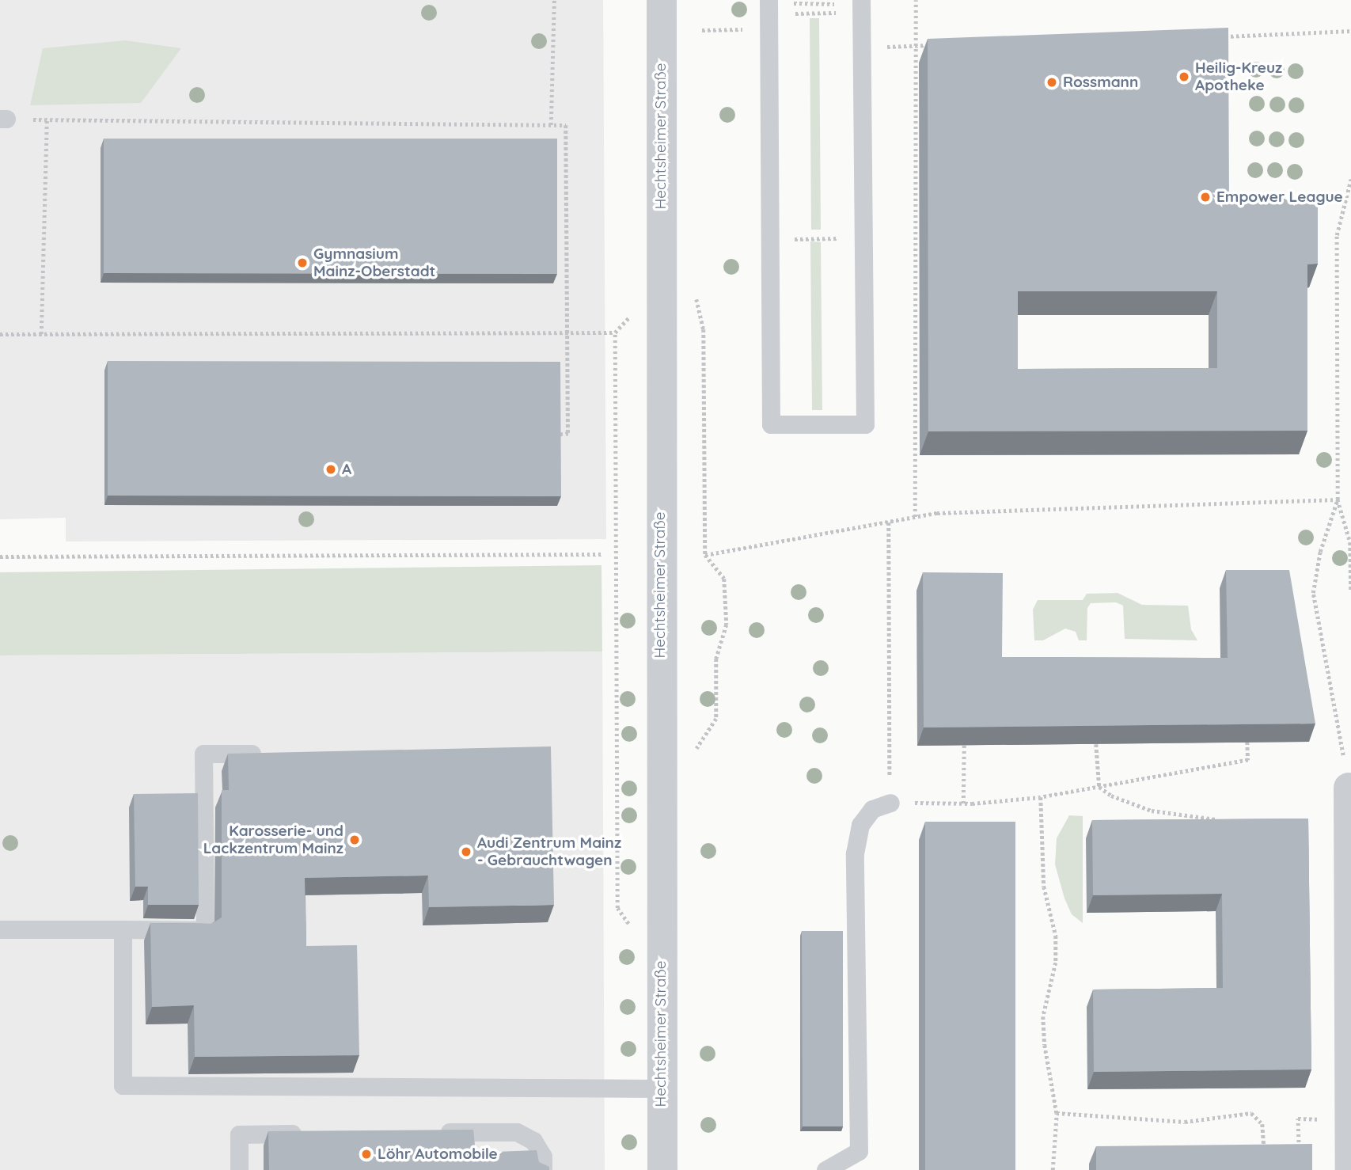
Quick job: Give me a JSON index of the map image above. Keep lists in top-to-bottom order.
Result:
{
  "streets": {
    "street": ["Hechtsheimer Straße"]
  },
  "places": [
    "Heilig-Kreuz Apotheke",
    "Rossmann",
    "Empower League",
    "Gymnasium Mainz-Oberstadt",
    "A",
    "Karosserie- und Lackzentrum Mainz",
    "Audi Zentrum Mainz - Gebrauchtwagen",
    "Löhr Automobile"
  ]
}
